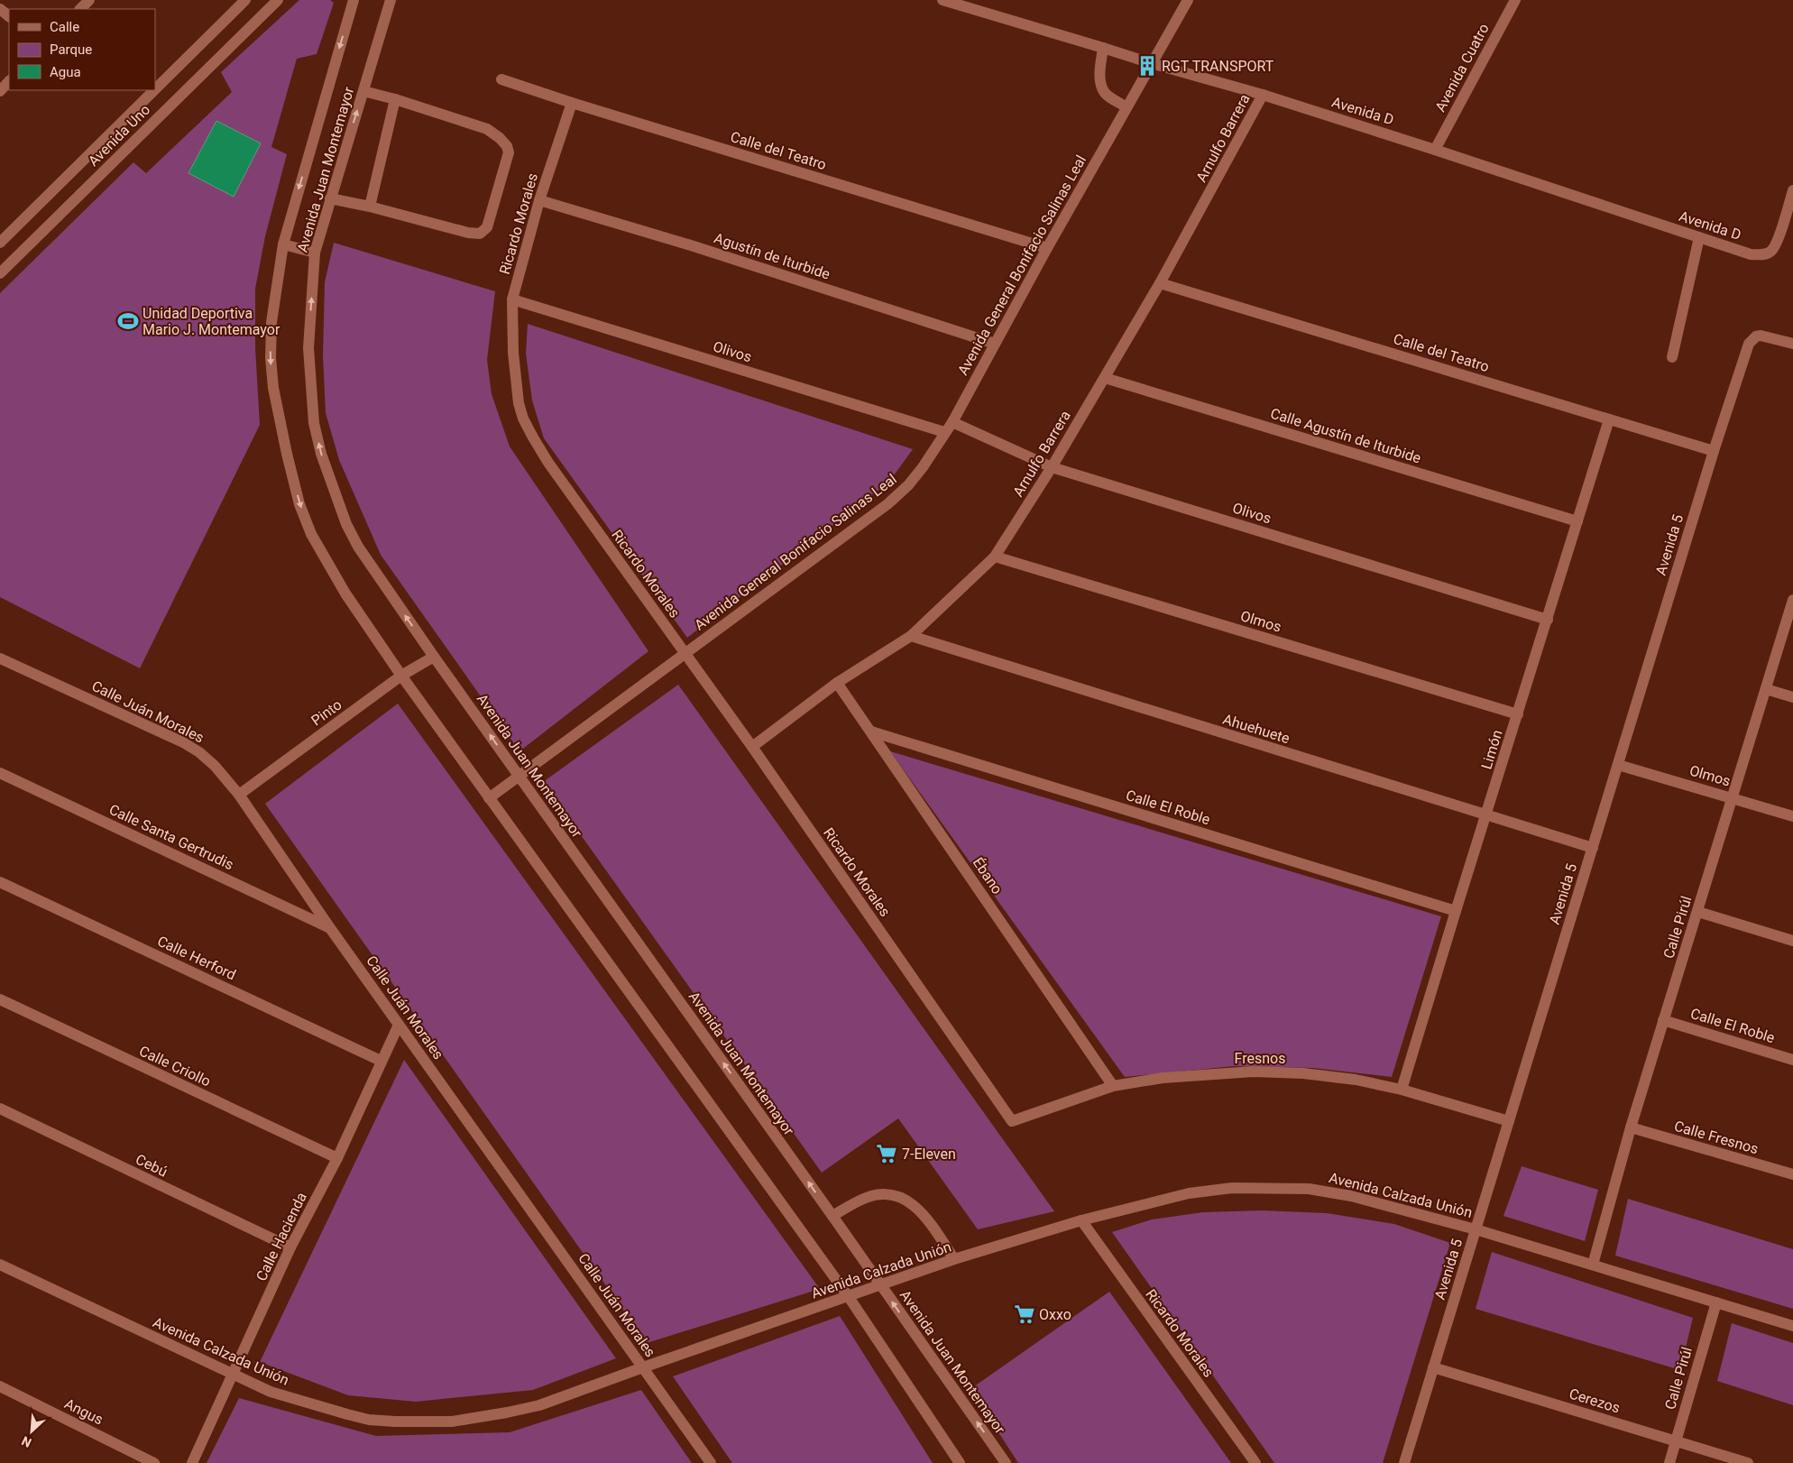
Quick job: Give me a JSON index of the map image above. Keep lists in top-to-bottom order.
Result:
{
  "streets": {
    "street": [
      "Avenida Cuatro",
      "Avenida D",
      "Avenida Uno",
      "Arnulfo Barrera",
      "Calle del Teatro",
      "Avenida Juan Montemayor",
      "Ricardo Morales",
      "Agustín de Iturbide",
      "Avenida General Bonifacio Salinas Leal",
      "Olivos",
      "Calle Agustín de Iturbide",
      "Avenida 5",
      "Olmos",
      "Calle Juán Morales",
      "Pinto",
      "Ahuehuete",
      "Limón",
      "Calle El Roble",
      "Calle Santa Gertrudis",
      "Ébano",
      "Calle Pirúl",
      "Calle Herford",
      "Fresnos",
      "Calle Criollo",
      "Calle Fresnos",
      "Cebú",
      "Avenida Calzada Unión",
      "Calle Hacienda",
      "Cerezos",
      "Angus"
    ]
  },
  "crossings": [
    ["Avenida Cuatro", "Avenida D"],
    ["Avenida D", "Arnulfo Barrera"],
    ["Avenida D", "Avenida General Bonifacio Salinas Leal"],
    ["Arnulfo Barrera", "Calle del Teatro"],
    ["Arnulfo Barrera", "Ricardo Morales"],
    ["Arnulfo Barrera", "Olivos"],
    ["Arnulfo Barrera", "Calle Agustín de Iturbide"],
    ["Arnulfo Barrera", "Olmos"],
    ["Arnulfo Barrera", "Ahuehuete"],
    ["Arnulfo Barrera", "Ébano"],
    ["Calle del Teatro", "Ricardo Morales"],
    ["Calle del Teatro", "Avenida General Bonifacio Salinas Leal"],
    ["Calle del Teatro", "Avenida 5"],
    ["Calle del Teatro", "Limón"],
    ["Avenida Juan Montemayor", "Avenida General Bonifacio Salinas Leal"],
    ["Avenida Juan Montemayor", "Pinto"],
    ["Avenida Juan Montemayor", "Avenida Calzada Unión"],
    ["Ricardo Morales", "Agustín de Iturbide"],
    ["Ricardo Morales", "Avenida General Bonifacio Salinas Leal"],
    ["Ricardo Morales", "Olivos"],
    ["Ricardo Morales", "Fresnos"],
    ["Ricardo Morales", "Avenida Calzada Unión"],
    ["Agustín de Iturbide", "Avenida General Bonifacio Salinas Leal"],
    ["Avenida General Bonifacio Salinas Leal", "Olivos"],
    ["Olivos", "Limón"],
    ["Calle Agustín de Iturbide", "Limón"],
    ["Avenida 5", "Olmos"],
    ["Avenida 5", "Ahuehuete"],
    ["Avenida 5", "Fresnos"],
    ["Avenida 5", "Avenida Calzada Unión"],
    ["Avenida 5", "Cerezos"],
    ["Olmos", "Limón"],
    ["Olmos", "Calle Pirúl"],
    ["Calle Juán Morales", "Pinto"],
    ["Calle Juán Morales", "Calle Santa Gertrudis"],
    ["Calle Juán Morales", "Avenida Calzada Unión"],
    ["Calle Juán Morales", "Calle Hacienda"],
    ["Ahuehuete", "Limón"],
    ["Limón", "Calle El Roble"],
    ["Limón", "Fresnos"],
    ["Calle El Roble", "Ébano"],
    ["Calle El Roble", "Calle Pirúl"],
    ["Ébano", "Fresnos"],
    ["Calle Pirúl", "Calle Fresnos"],
    ["Calle Pirúl", "Avenida Calzada Unión"],
    ["Calle Pirúl", "Cerezos"],
    ["Calle Herford", "Calle Hacienda"],
    ["Calle Criollo", "Calle Hacienda"],
    ["Cebú", "Calle Hacienda"],
    ["Avenida Calzada Unión", "Calle Hacienda"]
  ],
  "places": {
    "building": ["RGT TRANSPORT"],
    "sports": ["Unidad Deportiva Mario J. Montemayor"],
    "supermarket": ["7-Eleven", "Oxxo"]
  },
  "legend": ["Calle", "Parque", "Agua"],
  "north": "bottom left"
}
